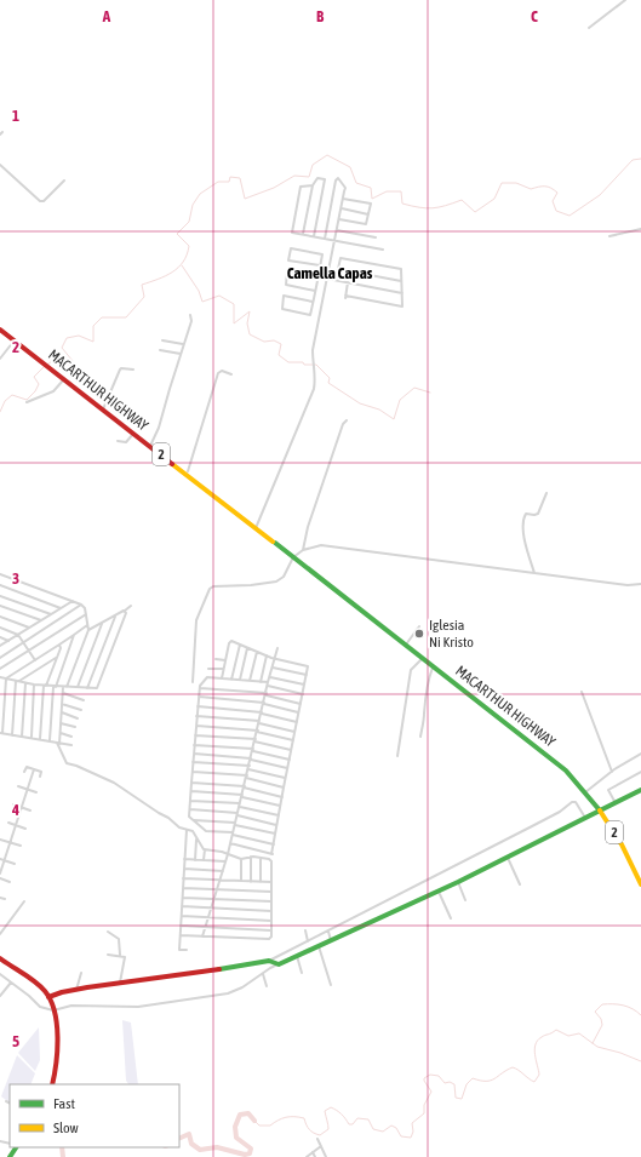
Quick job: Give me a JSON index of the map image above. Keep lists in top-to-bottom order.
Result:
{
  "streets": {
    "main road": ["MACARTHUR HIGHWAY", "2"]
  },
  "districts": ["Camella Capas"],
  "places": ["Iglesia Ni Kristo"],
  "legend": ["Fast", "Slow"],
  "grid": {
    "columns": ["A", "B", "C"],
    "rows": [
      "1",
      "2",
      "3",
      "4",
      "5"
    ]
  }
}
